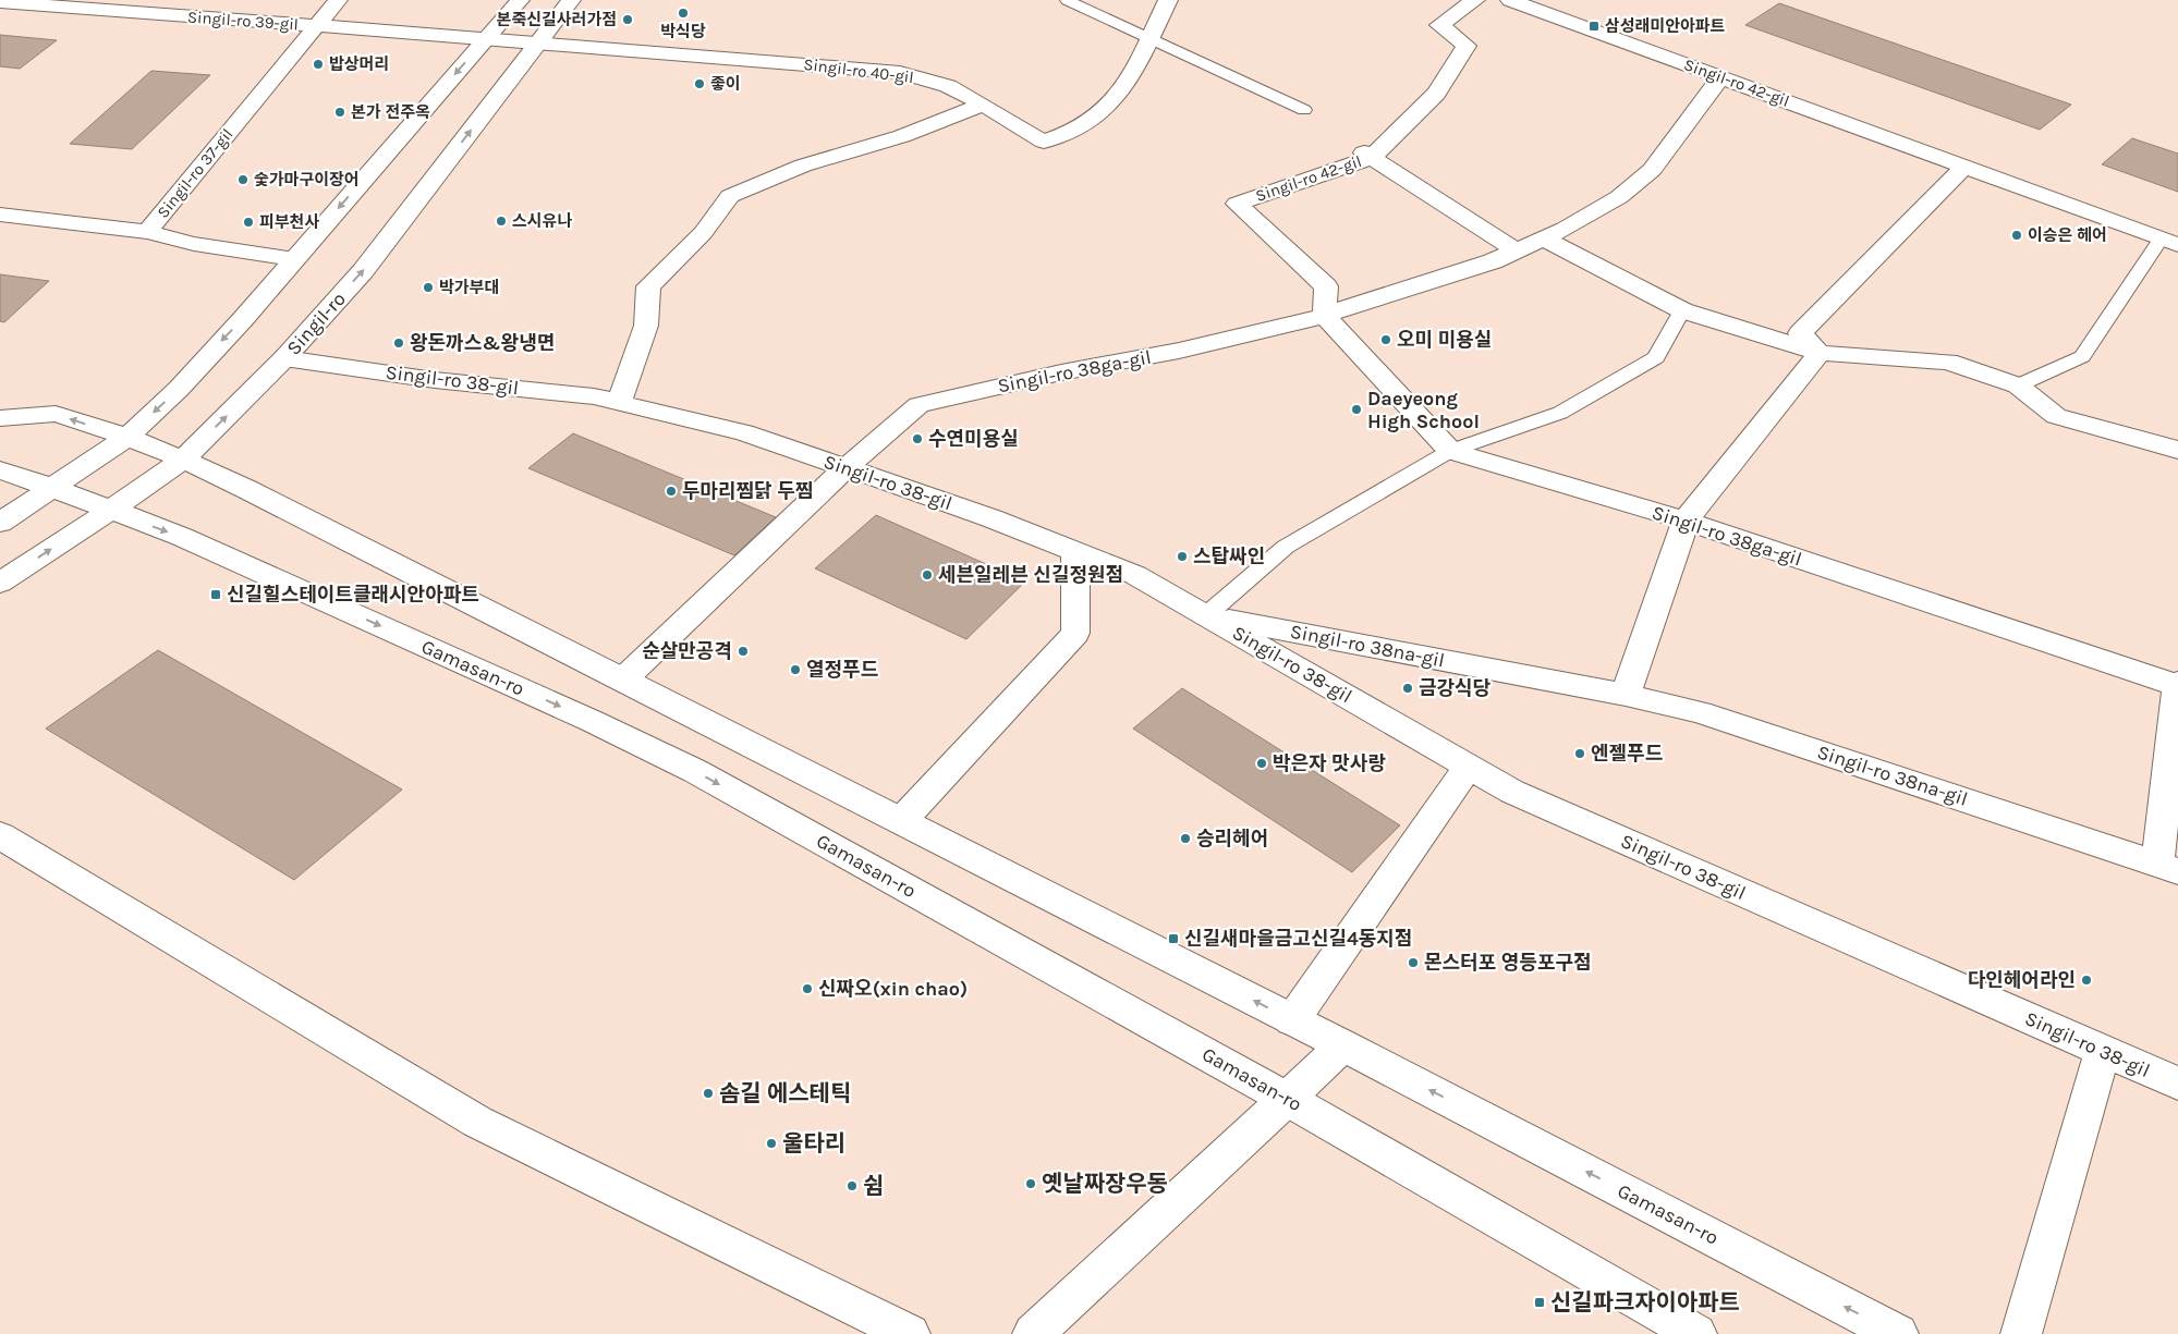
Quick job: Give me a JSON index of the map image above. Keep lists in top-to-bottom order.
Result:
{
  "streets": {
    "street": [
      "Singil-ro 39-gil",
      "Singil-ro 40-gil",
      "Singil-ro 42-gil",
      "Singil-ro 37-gil",
      "Singil-ro",
      "Singil-ro 38ga-gil",
      "Singil-ro 38-gil",
      "Singil-ro 38na-gil",
      "Gamasan-ro"
    ]
  },
  "crossings": [
    ["Singil-ro 39-gil", "Singil-ro 40-gil"],
    ["Singil-ro 39-gil", "Singil-ro 37-gil"],
    ["Singil-ro 39-gil", "Singil-ro"],
    ["Singil-ro 40-gil", "Singil-ro"],
    ["Singil-ro 42-gil", "Singil-ro 38ga-gil"],
    ["Singil-ro", "Singil-ro 38-gil"],
    ["Singil-ro", "Gamasan-ro"],
    ["Singil-ro 38ga-gil", "Singil-ro 38-gil"],
    ["Singil-ro 38ga-gil", "Singil-ro 38na-gil"],
    ["Singil-ro 38-gil", "Singil-ro 38na-gil"]
  ],
  "places": {
    "other": [
      "박식당",
      "본죽신길사러가점",
      "밥상머리",
      "좋이",
      "본가 전주옥",
      "숯가마구이장어",
      "스시유나",
      "피부천사",
      "이승은 헤어",
      "박가부대",
      "오미 미용실",
      "왕돈까스&왕냉면",
      "Daeyeong High School",
      "수연미용실",
      "두마리찜닭 두찜",
      "스탑싸인",
      "세븐일레븐 신길정원점",
      "순살만공격",
      "열정푸드",
      "금강식당",
      "엔젤푸드",
      "박은자 맛사랑",
      "승리헤어",
      "몬스터포 영등포구점",
      "다인헤어라인",
      "신짜오(xin chao)",
      "솜길 에스테틱",
      "울타리",
      "옛날짜장우동",
      "쉼"
    ],
    "transit": [
      "삼성래미안아파트",
      "신길힐스테이트클래시안아파트",
      "신길새마을금고신길4동지점",
      "신길파크자이아파트"
    ]
  }
}
